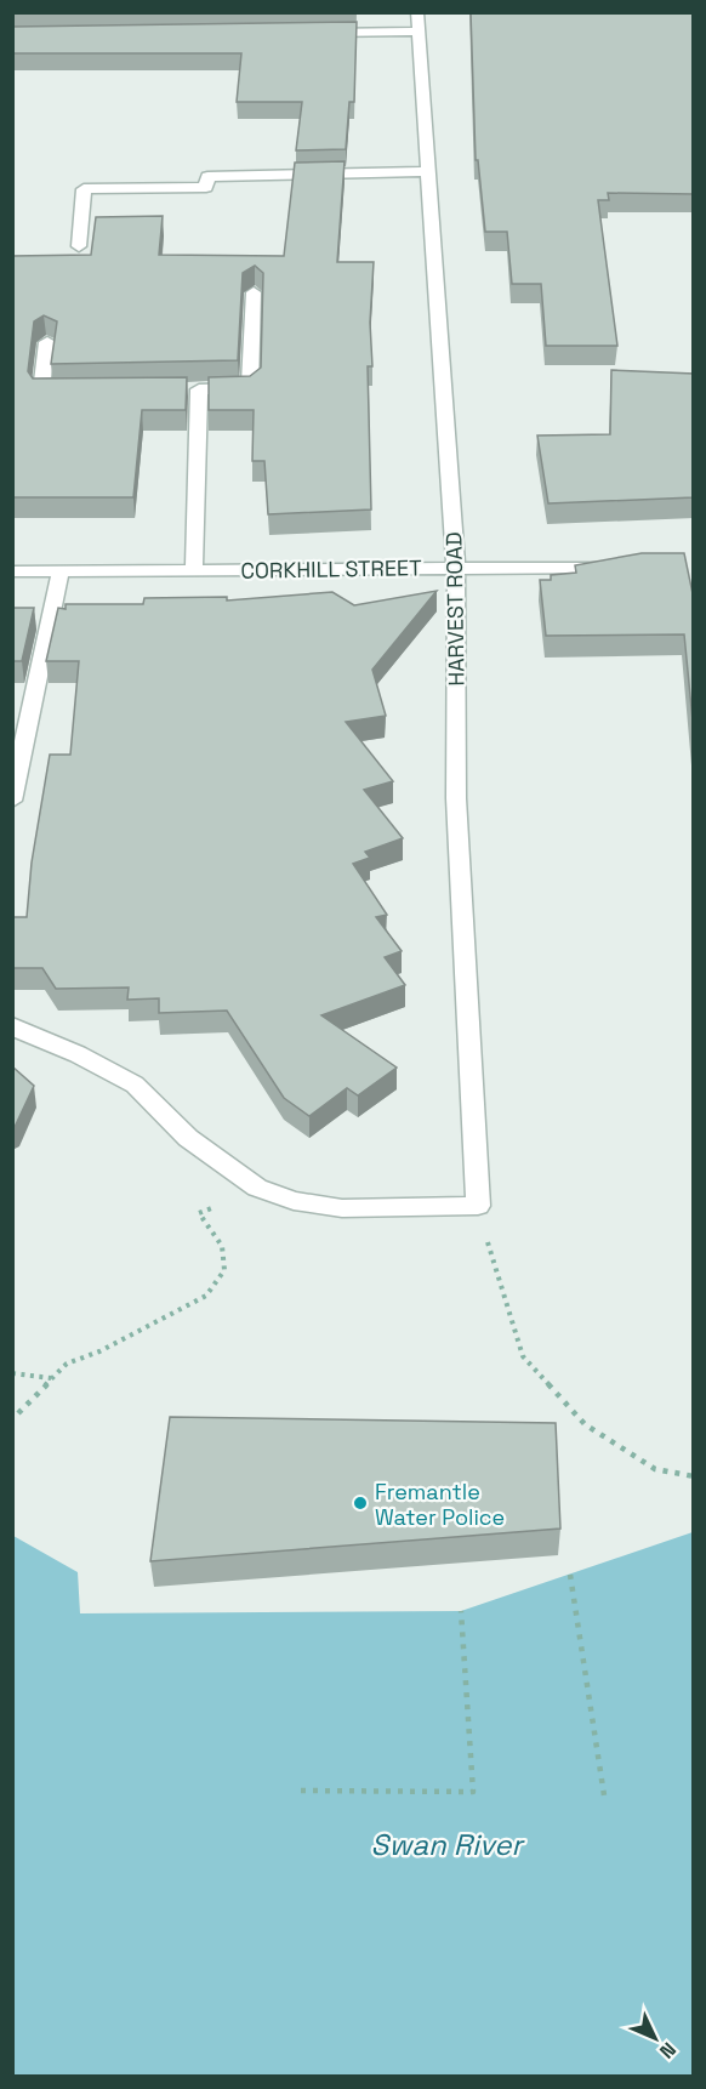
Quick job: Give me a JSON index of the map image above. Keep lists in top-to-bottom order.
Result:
{
  "streets": {
    "street": ["CORKHILL STREET", "HARVEST ROAD"]
  },
  "crossings": [
    ["CORKHILL STREET", "HARVEST ROAD"]
  ],
  "water": ["Swan River"],
  "places": ["Fremantle Water Police"],
  "north": "bottom right"
}
